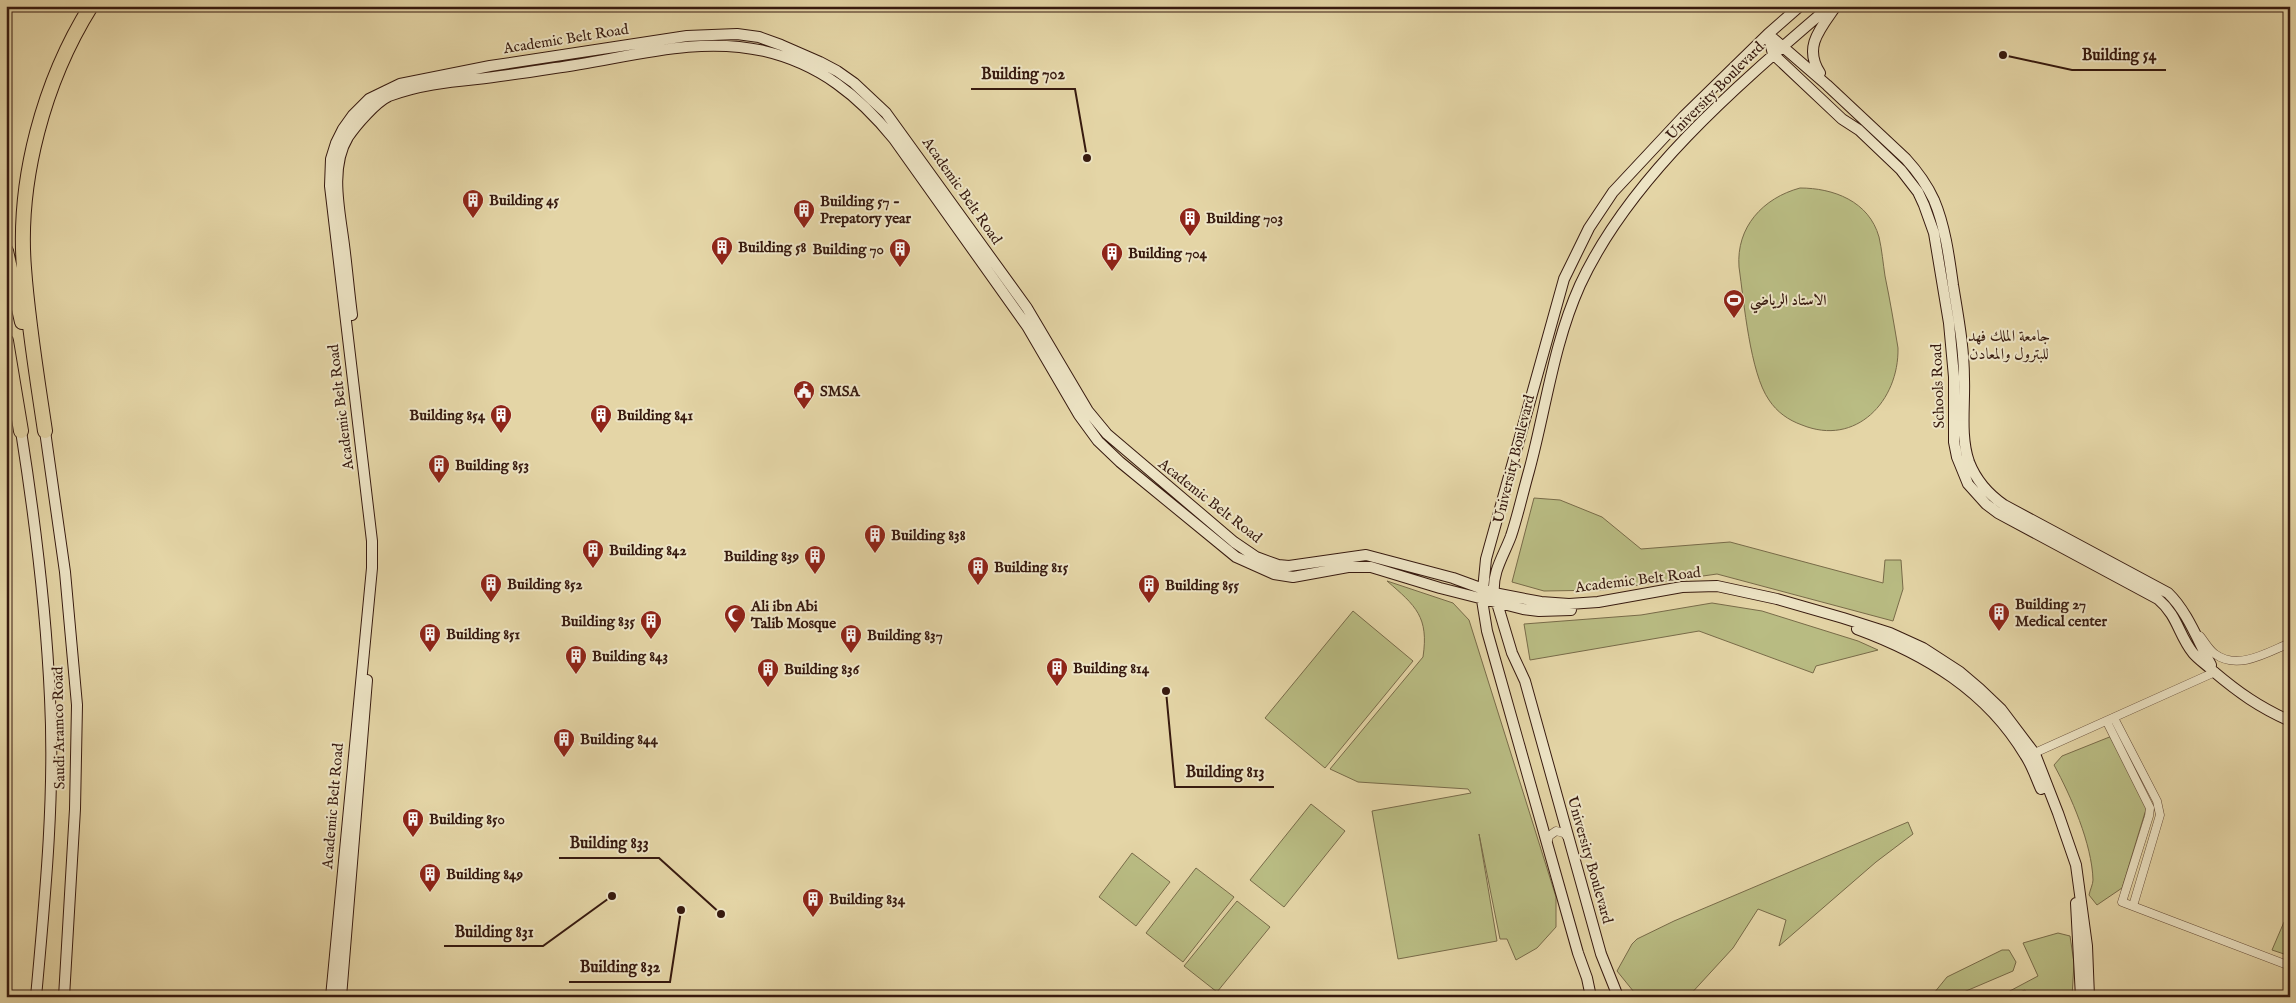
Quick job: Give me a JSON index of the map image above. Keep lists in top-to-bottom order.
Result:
{
  "streets": {
    "street": [
      "Academic Belt Road",
      "University Boulevard",
      "Schools Road",
      "Saudi Aramco Road"
    ]
  },
  "crossings": [
    ["Academic Belt Road", "University Boulevard"],
    ["University Boulevard", "Schools Road"]
  ],
  "districts": ["جامعة الملك فهد للبترول والمعادن"],
  "places": {
    "other": [
      "Building 54",
      "Building 702",
      "Building 813",
      "Building 831",
      "Building 832",
      "Building 833"
    ],
    "building": [
      "Building 45",
      "Building 57 - Prepatory year",
      "Building 703",
      "Building 58",
      "Building 70",
      "Building 704",
      "Building 854",
      "Building 841",
      "Building 853",
      "Building 838",
      "Building 842",
      "Building 839",
      "Building 815",
      "Building 852",
      "Building 855",
      "Building 27 Medical center",
      "Building 835",
      "Building 851",
      "Building 837",
      "Building 843",
      "Building 814",
      "Building 836",
      "Building 844",
      "Building 850",
      "Building 849",
      "Building 834"
    ],
    "sports": ["الاستاد الرياضي"],
    "public building": ["SMSA"],
    "mosque": ["Ali ibn Abi Talib Mosque"]
  }
}
